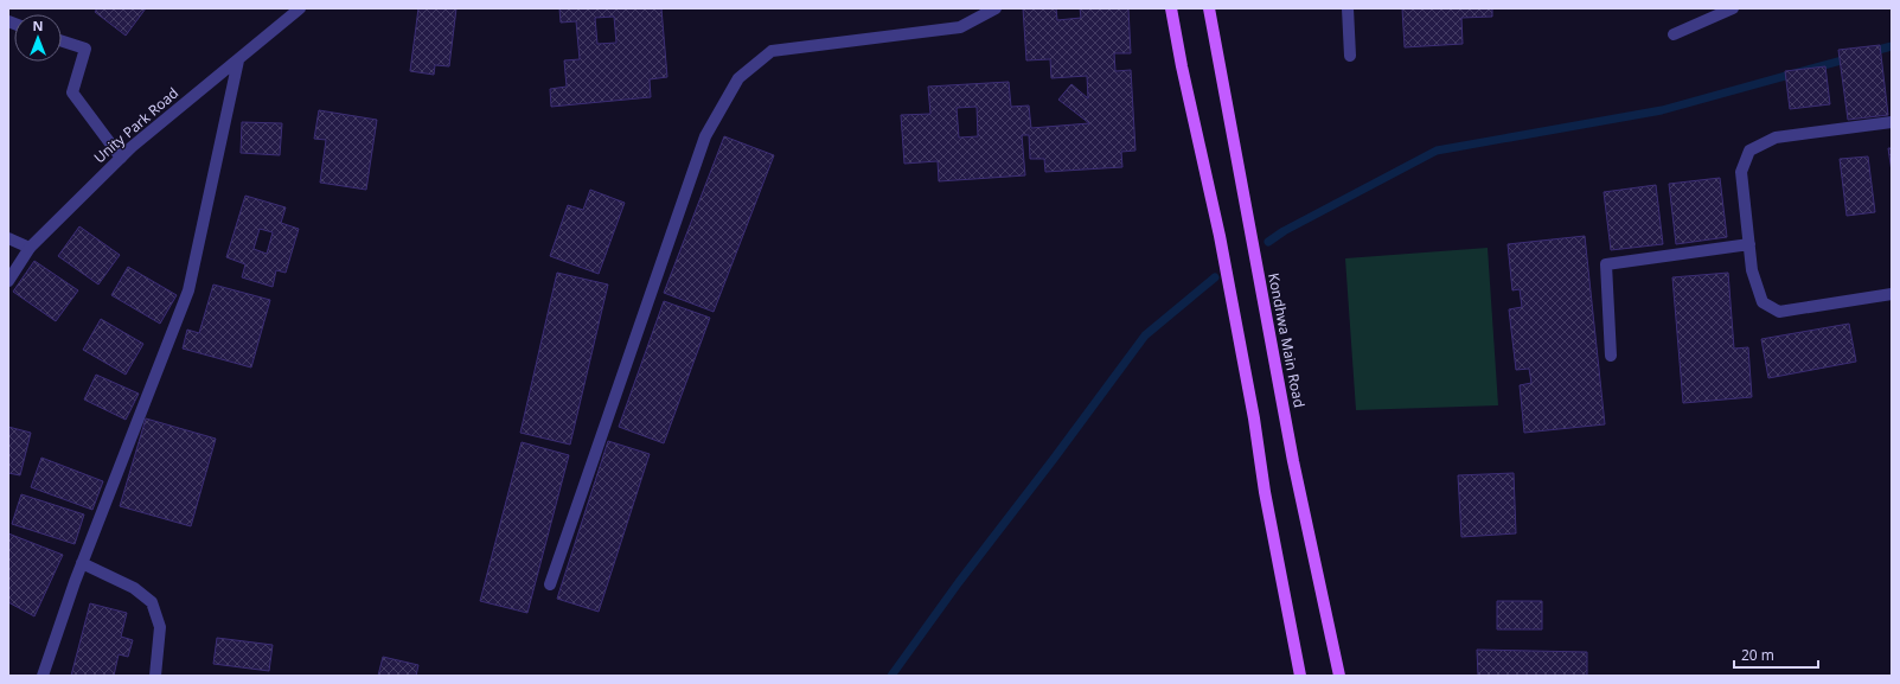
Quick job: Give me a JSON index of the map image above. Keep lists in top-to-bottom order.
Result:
{
  "streets": {
    "main road": ["Kondhwa Main Road"],
    "street": ["Unity Park Road"]
  },
  "scale_bar": "20 m",
  "north": "top"
}
